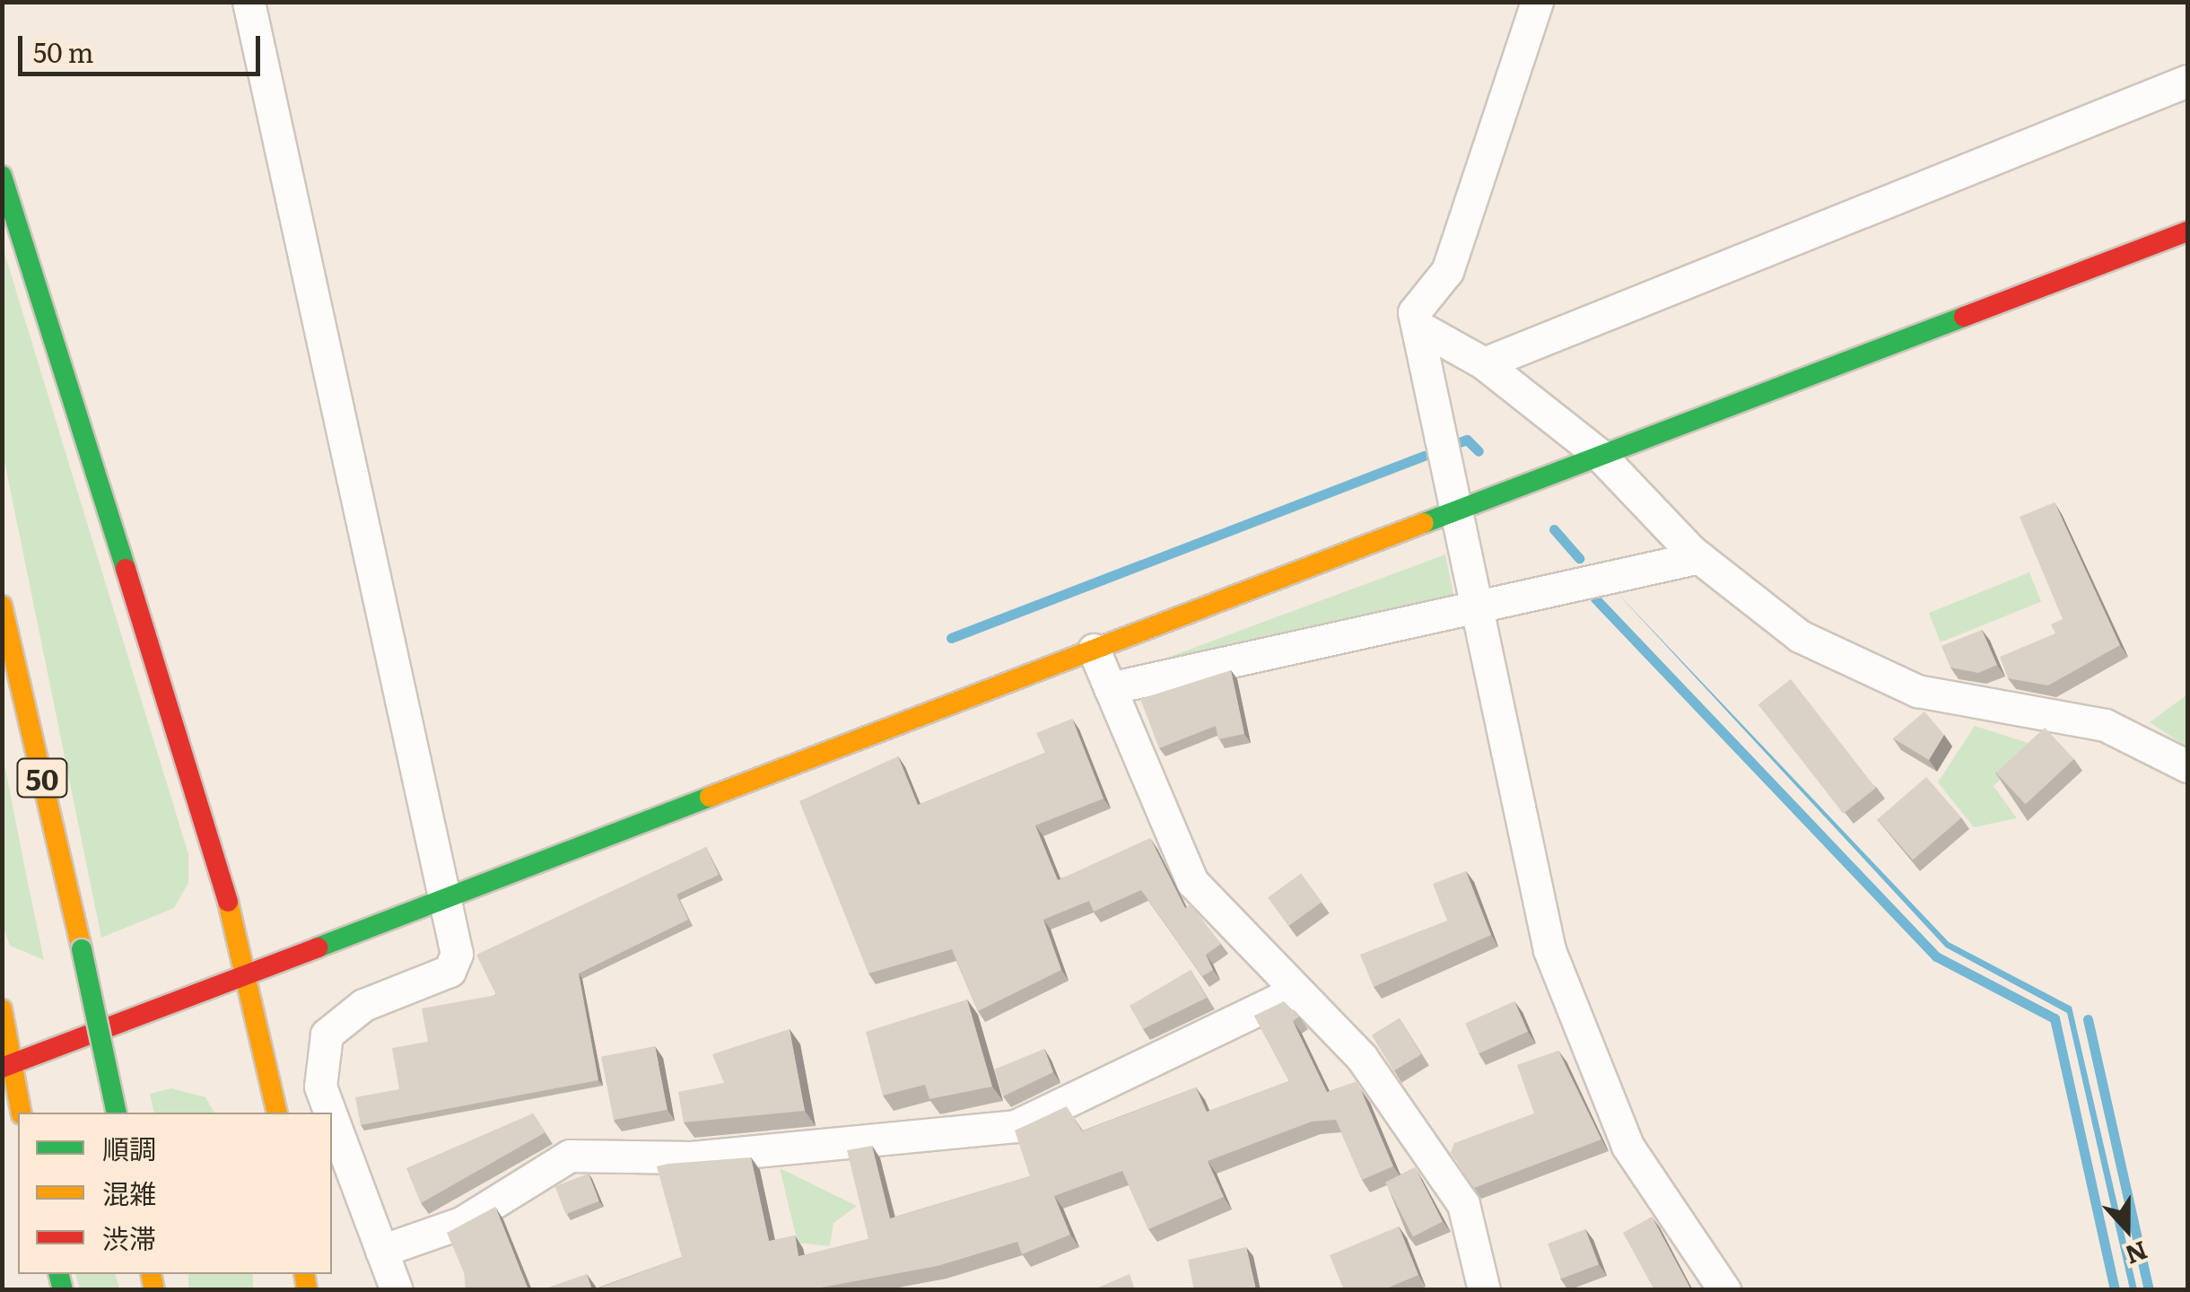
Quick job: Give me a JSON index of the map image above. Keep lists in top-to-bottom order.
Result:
{
  "streets": {
    "main road": ["50"]
  },
  "legend": ["順調", "混雑", "渋滞"],
  "scale_bar": "50 m",
  "north": "bottom"
}
